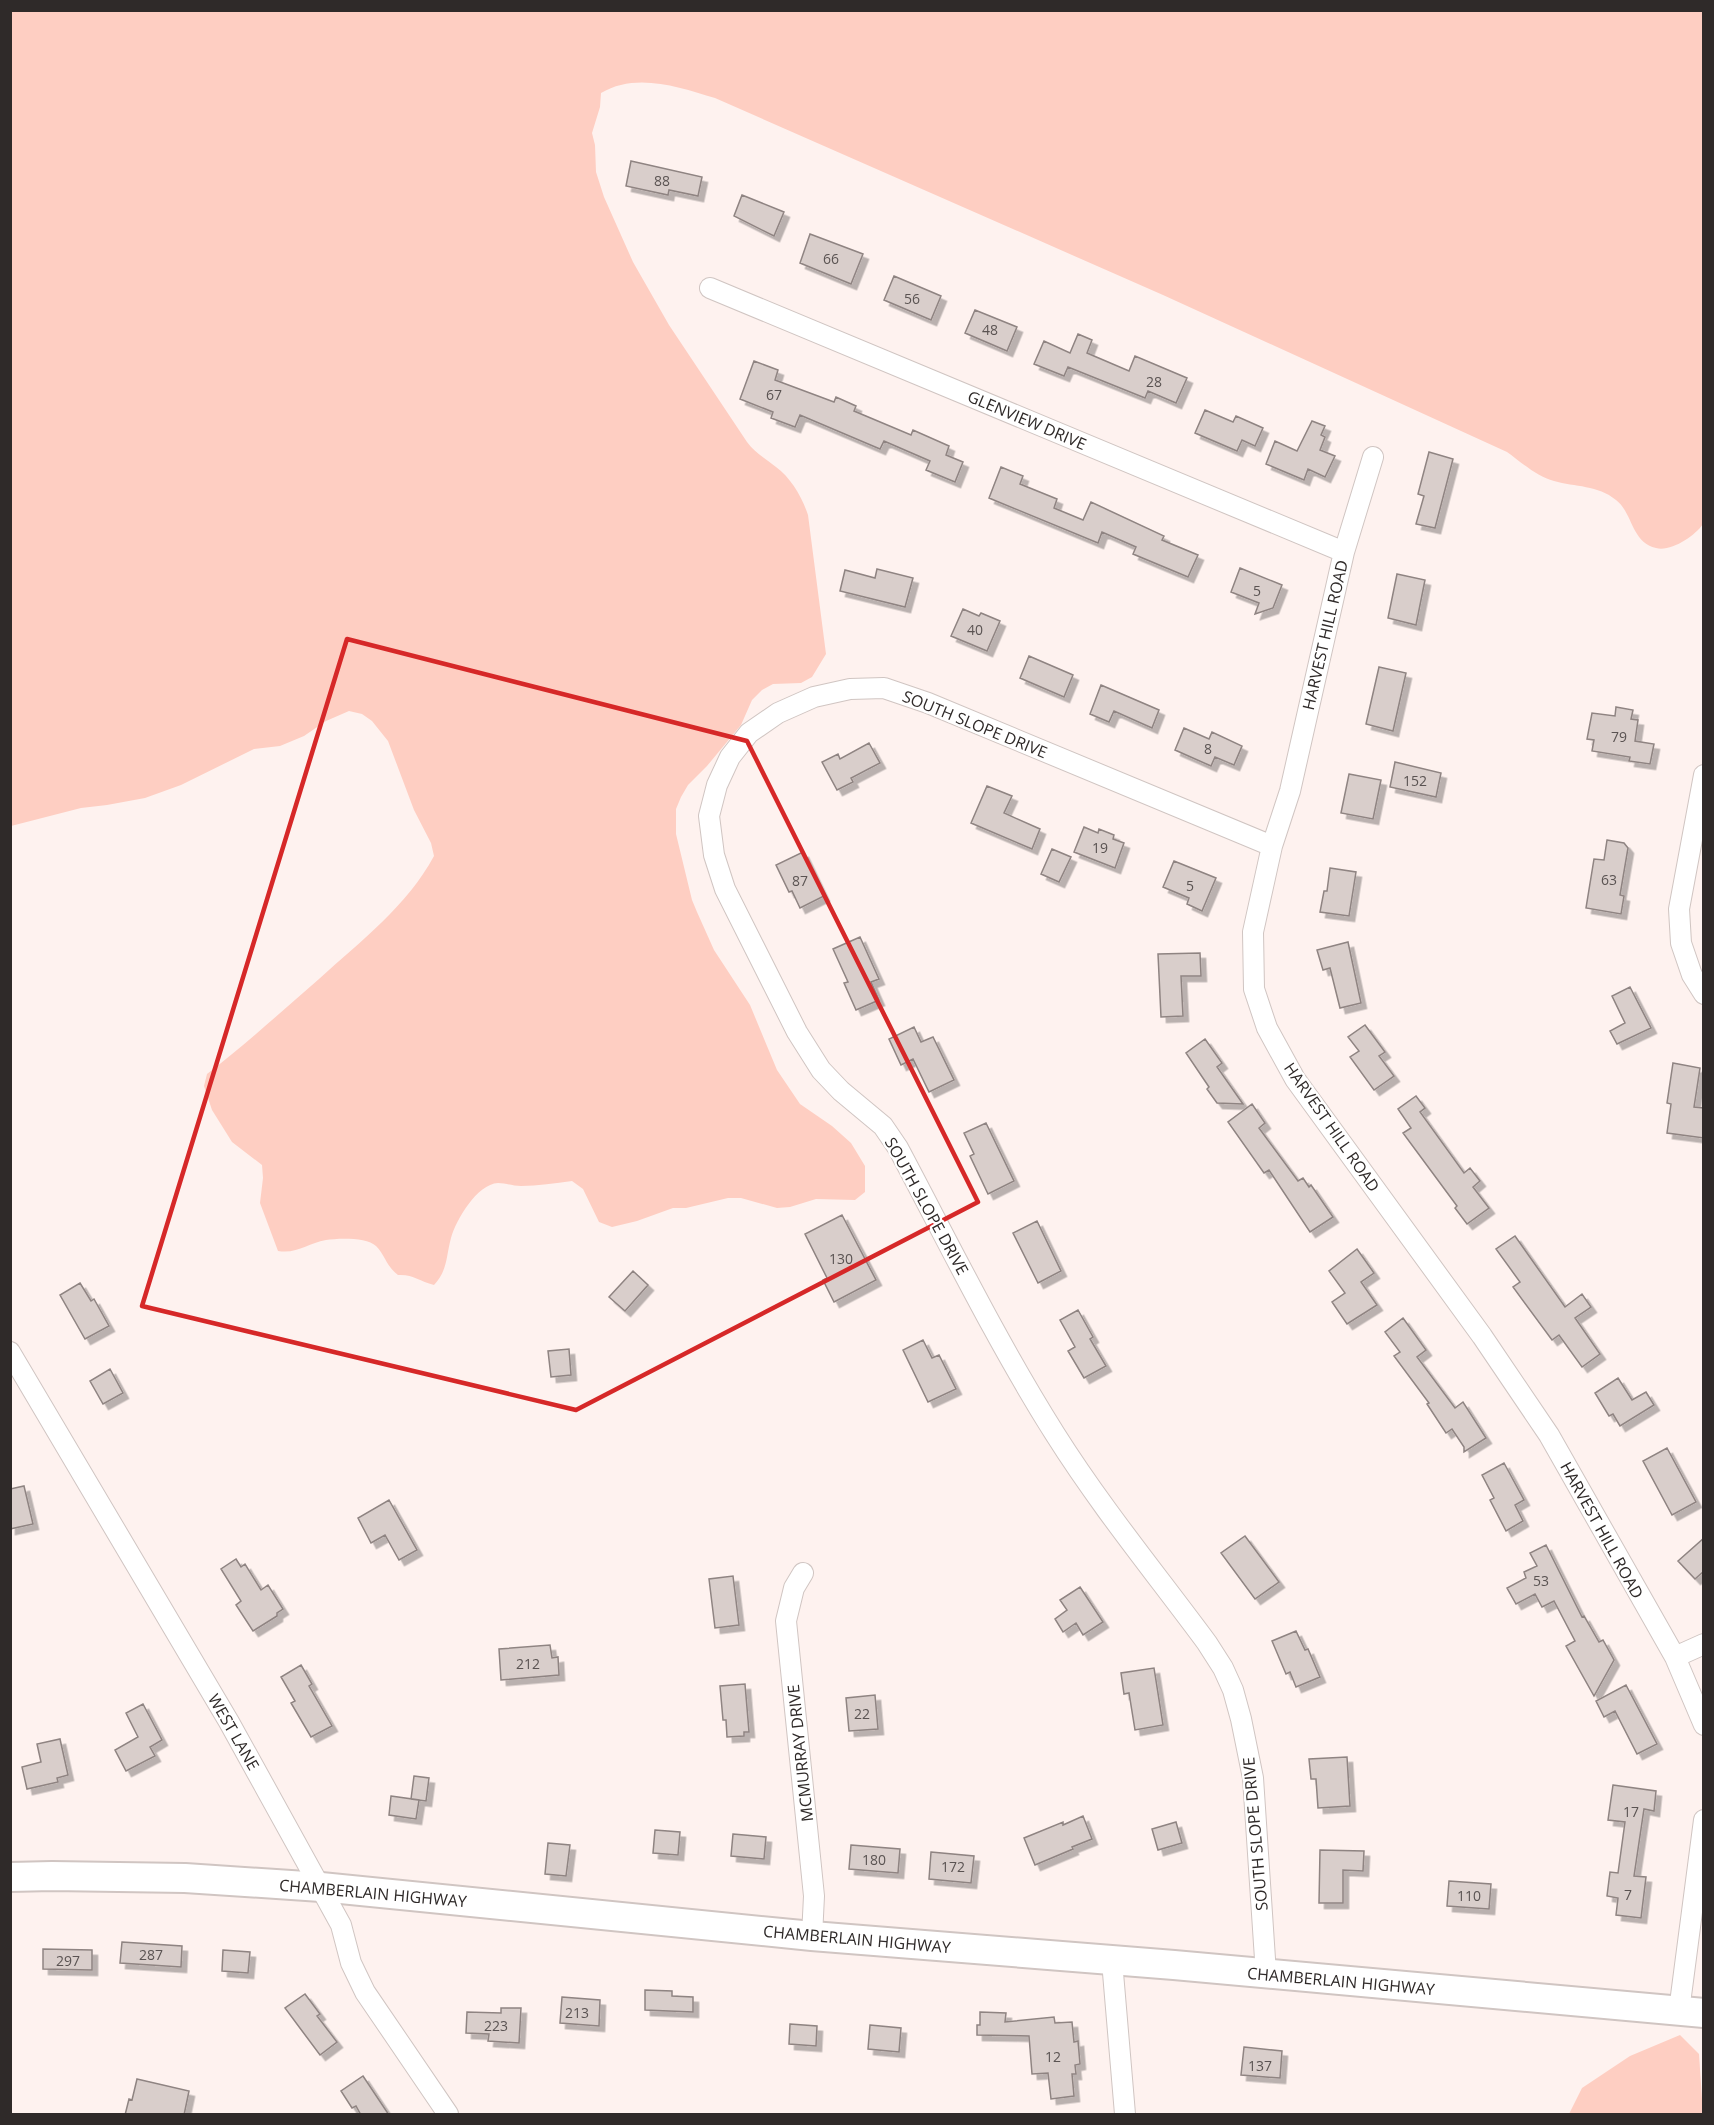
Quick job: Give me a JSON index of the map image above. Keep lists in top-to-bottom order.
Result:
{
  "streets": {
    "main road": ["CHAMBERLAIN HIGHWAY"],
    "street": [
      "GLENVIEW DRIVE",
      "HARVEST HILL ROAD",
      "SOUTH SLOPE DRIVE",
      "WEST LANE",
      "MCMURRAY DRIVE"
    ]
  },
  "crossings": [
    ["GLENVIEW DRIVE", "HARVEST HILL ROAD"],
    ["HARVEST HILL ROAD", "SOUTH SLOPE DRIVE"],
    ["SOUTH SLOPE DRIVE", "CHAMBERLAIN HIGHWAY"],
    ["WEST LANE", "CHAMBERLAIN HIGHWAY"],
    ["MCMURRAY DRIVE", "CHAMBERLAIN HIGHWAY"]
  ],
  "house_numbers": [
    "88",
    "66",
    "56",
    "48",
    "28",
    "67",
    "5",
    "40",
    "79",
    "8",
    "152",
    "19",
    "63",
    "87",
    "5",
    "130",
    "53",
    "212",
    "22",
    "17",
    "180",
    "172",
    "7",
    "110",
    "287",
    "297",
    "213",
    "223",
    "12",
    "137"
  ]
}
